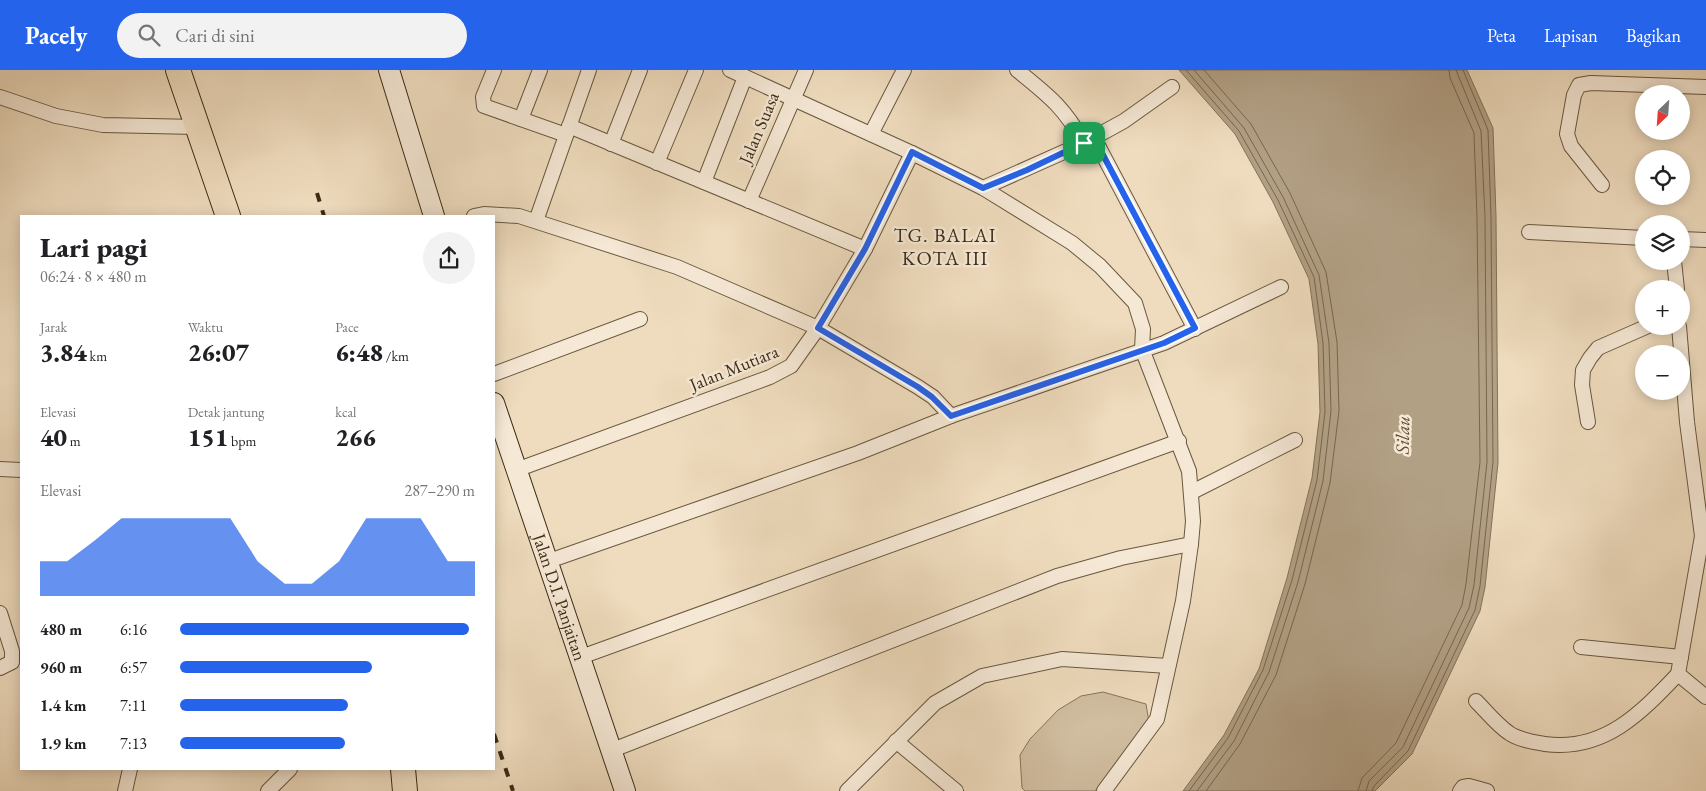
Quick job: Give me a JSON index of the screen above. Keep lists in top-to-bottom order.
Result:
{
  "streets": {
    "main road": ["Jalan D.I. Panjaitan"],
    "street": ["Jalan Suasa", "Jalan Mutiara"]
  },
  "crossings": [
    ["Jalan Mutiara", "Jalan D.I. Panjaitan"]
  ],
  "districts": ["TG. BALAI KOTA III"],
  "water": ["Silau"],
  "north": "bottom left",
  "page": {
    "header": "Pacely",
    "search": "Cari di sini",
    "nav": ["Peta", "Lapisan", "Bagikan"],
    "map_buttons": ["+", "−"],
    "heading": ["Lari pagi", "06:24 · 8 × 480 m"],
    "stats": [
      ["Jarak", "3.84 km"],
      ["Waktu", "26:07"],
      ["Pace", "6:48 /km"],
      ["Elevasi", "40 m"],
      ["Detak jantung", "151 bpm"],
      ["kcal", "266"]
    ],
    "chart": ["Elevasi", "287–290 m"],
    "list": [
      {
        "name": "480 m",
        "note": "6:16"
      },
      {
        "name": "960 m",
        "note": "6:57"
      },
      {
        "name": "1.4 km",
        "note": "7:11"
      },
      {
        "name": "1.9 km",
        "note": "7:13"
      }
    ]
  }
}
